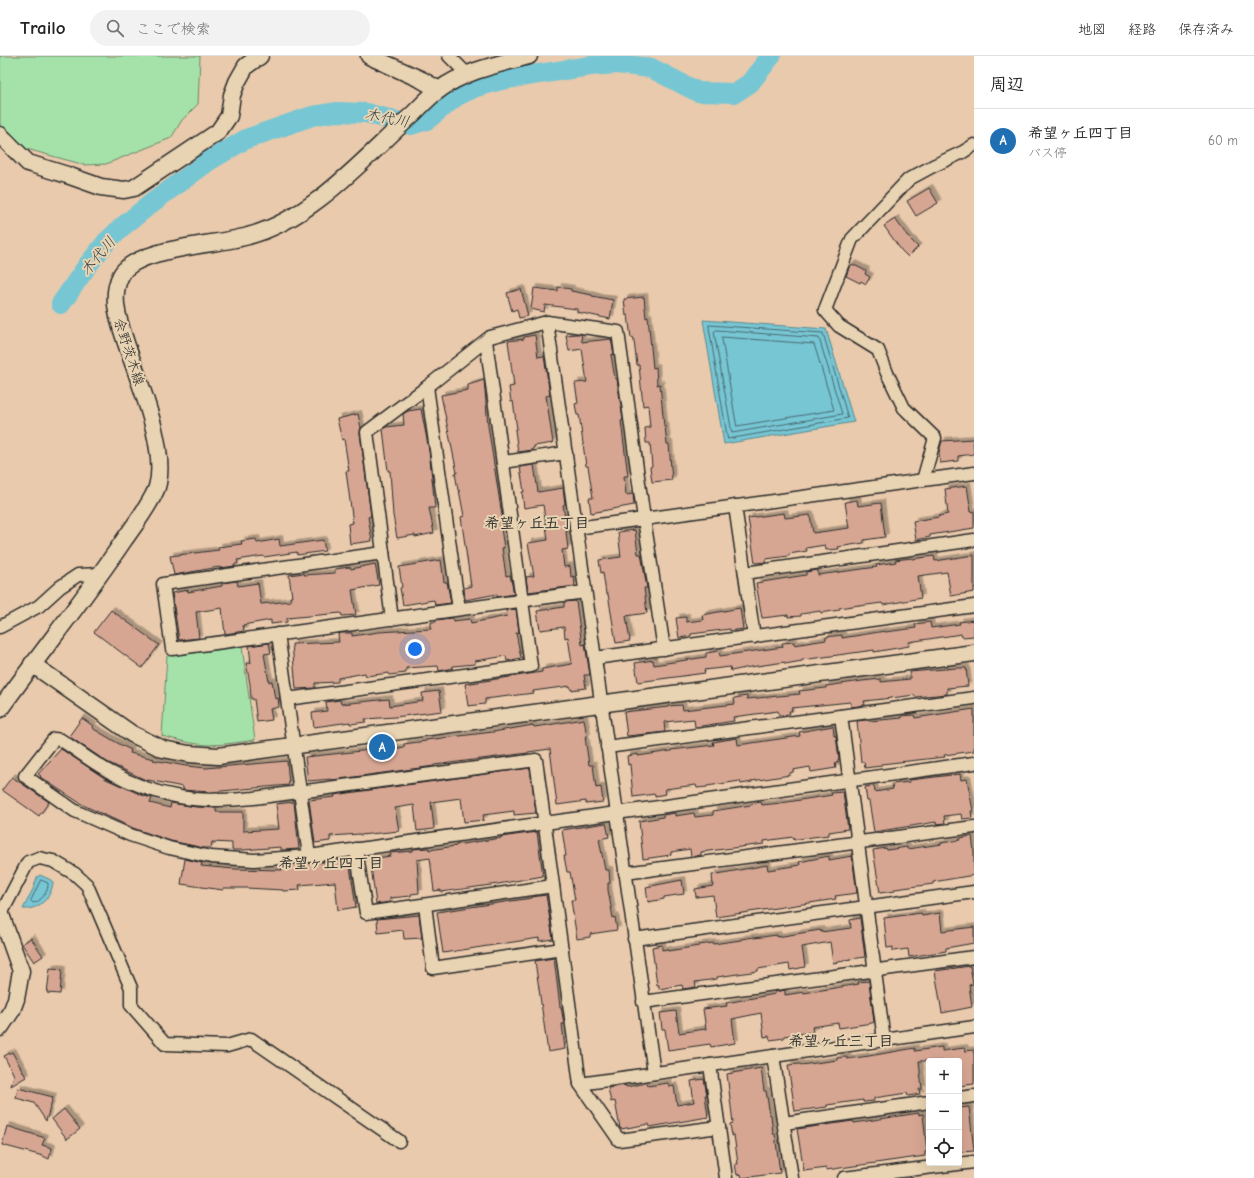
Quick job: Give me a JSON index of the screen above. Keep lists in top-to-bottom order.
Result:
{
  "streets": {
    "street": ["余野茨木線"]
  },
  "districts": ["希望ヶ丘五丁目", "希望ヶ丘四丁目", "希望ヶ丘三丁目"],
  "water": ["木代川"],
  "page": {
    "header": "Trailo",
    "search": "ここで検索",
    "nav": ["地図", "経路", "保存済み"],
    "heading": "周辺",
    "list": [
      {
        "mark": "A",
        "name": "希望ヶ丘四丁目",
        "note": "バス停",
        "value": "60 m"
      }
    ],
    "pins": "A",
    "map_buttons": ["+", "−"]
  }
}
